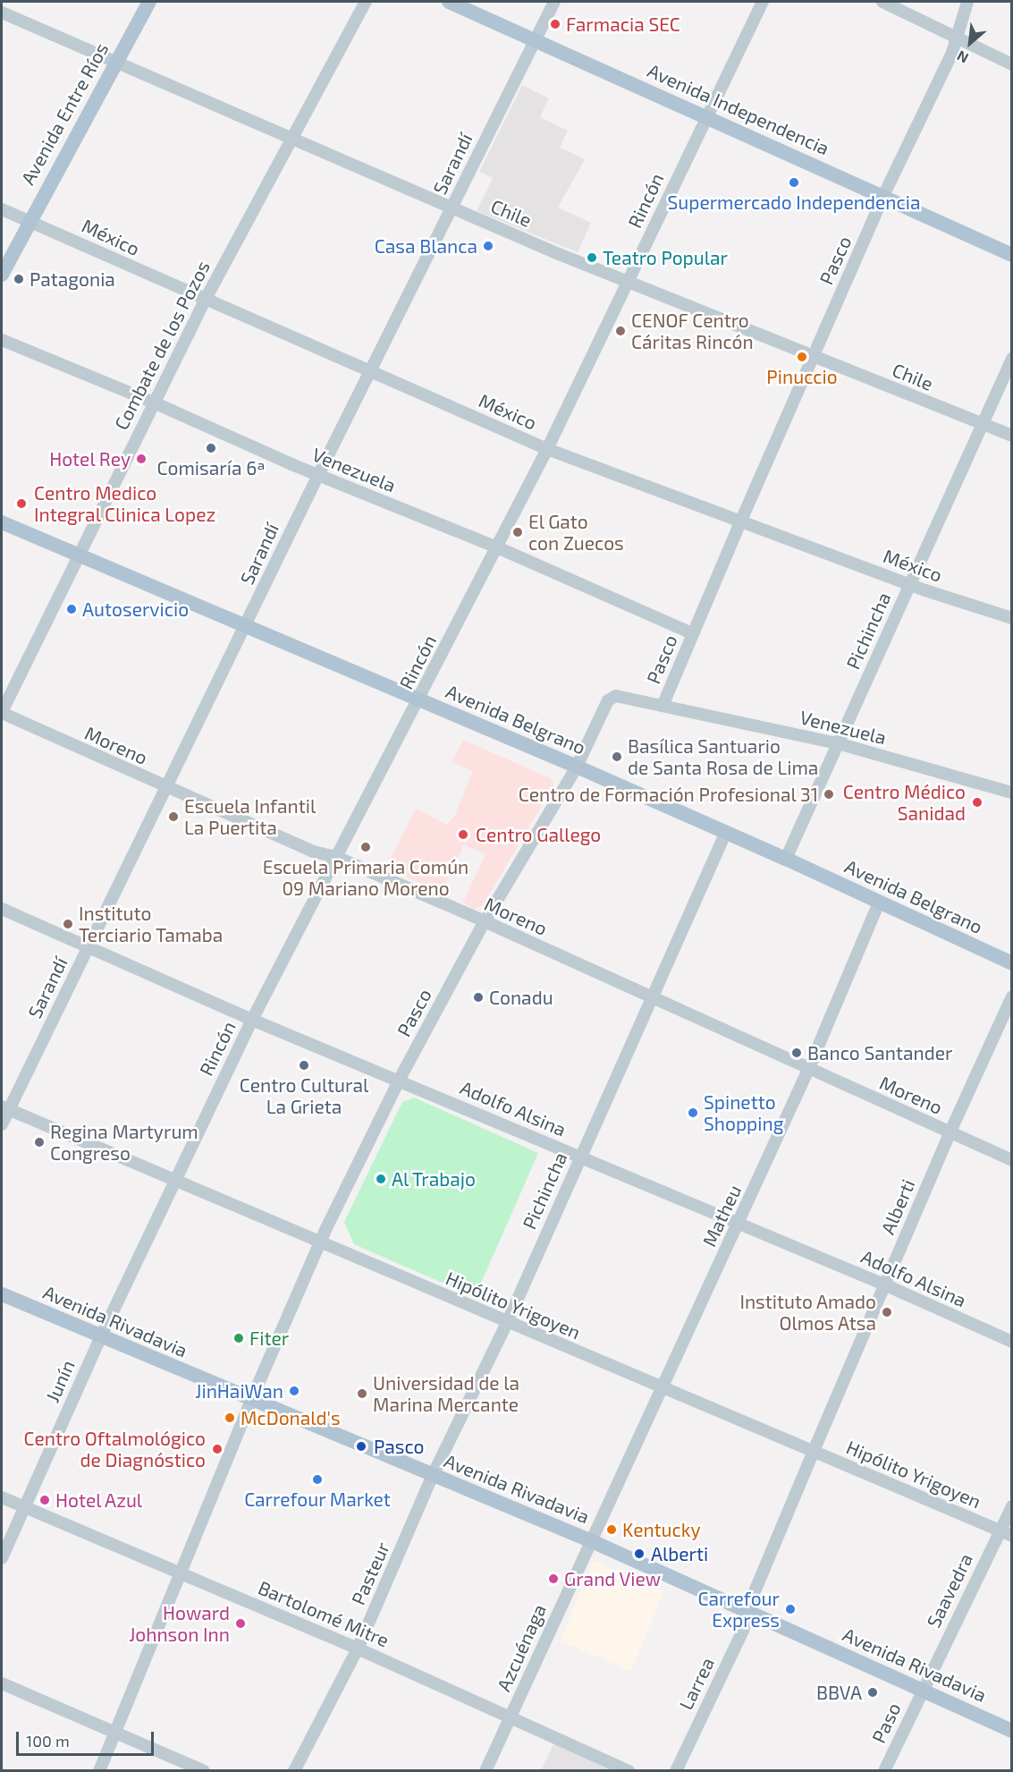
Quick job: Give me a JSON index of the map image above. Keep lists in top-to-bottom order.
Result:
{
  "streets": {
    "main road": [
      "Avenida Independencia",
      "Avenida Entre Ríos",
      "Avenida Belgrano",
      "Avenida Rivadavia"
    ],
    "street": [
      "Sarandí",
      "Rincón",
      "Chile",
      "México",
      "Pasco",
      "Combate de los Pozos",
      "Venezuela",
      "Pichincha",
      "Moreno",
      "Adolfo Alsina",
      "Alberti",
      "Matheu",
      "Hipólito Yrigoyen",
      "Junín",
      "Pasteur",
      "Saavedra",
      "Bartolomé Mitre",
      "Azcuénaga",
      "Larrea",
      "Paso"
    ]
  },
  "crossings": [
    ["Avenida Independencia", "Sarandí"],
    ["Avenida Independencia", "Rincón"],
    ["Avenida Independencia", "Pasco"],
    ["Avenida Entre Ríos", "Chile"],
    ["Avenida Entre Ríos", "México"],
    ["Sarandí", "Chile"],
    ["Sarandí", "México"],
    ["Sarandí", "Venezuela"],
    ["Sarandí", "Avenida Belgrano"],
    ["Sarandí", "Moreno"],
    ["Sarandí", "Adolfo Alsina"],
    ["Sarandí", "Hipólito Yrigoyen"],
    ["Rincón", "Chile"],
    ["Rincón", "México"],
    ["Rincón", "Venezuela"],
    ["Rincón", "Avenida Belgrano"],
    ["Rincón", "Moreno"],
    ["Rincón", "Adolfo Alsina"],
    ["Rincón", "Hipólito Yrigoyen"],
    ["Rincón", "Avenida Rivadavia"],
    ["Rincón", "Junín"],
    ["Chile", "Pasco"],
    ["Chile", "Combate de los Pozos"],
    ["Chile", "Pichincha"],
    ["México", "Pasco"],
    ["México", "Combate de los Pozos"],
    ["México", "Pichincha"],
    ["Pasco", "Venezuela"],
    ["Pasco", "Avenida Belgrano"],
    ["Pasco", "Moreno"],
    ["Pasco", "Adolfo Alsina"],
    ["Pasco", "Hipólito Yrigoyen"],
    ["Pasco", "Avenida Rivadavia"],
    ["Pasco", "Bartolomé Mitre"],
    ["Combate de los Pozos", "Venezuela"],
    ["Combate de los Pozos", "Avenida Belgrano"],
    ["Combate de los Pozos", "Moreno"],
    ["Venezuela", "Pichincha"],
    ["Pichincha", "Avenida Belgrano"],
    ["Pichincha", "Moreno"],
    ["Pichincha", "Adolfo Alsina"],
    ["Pichincha", "Hipólito Yrigoyen"],
    ["Pichincha", "Avenida Rivadavia"],
    ["Pichincha", "Pasteur"],
    ["Avenida Belgrano", "Matheu"],
    ["Moreno", "Alberti"],
    ["Moreno", "Matheu"],
    ["Adolfo Alsina", "Alberti"],
    ["Adolfo Alsina", "Matheu"],
    ["Alberti", "Hipólito Yrigoyen"],
    ["Alberti", "Avenida Rivadavia"],
    ["Alberti", "Larrea"],
    ["Matheu", "Hipólito Yrigoyen"],
    ["Matheu", "Avenida Rivadavia"],
    ["Matheu", "Azcuénaga"],
    ["Hipólito Yrigoyen", "Saavedra"],
    ["Avenida Rivadavia", "Junín"],
    ["Avenida Rivadavia", "Pasteur"],
    ["Avenida Rivadavia", "Saavedra"],
    ["Avenida Rivadavia", "Azcuénaga"],
    ["Avenida Rivadavia", "Larrea"],
    ["Avenida Rivadavia", "Paso"],
    ["Junín", "Bartolomé Mitre"],
    ["Pasteur", "Bartolomé Mitre"],
    ["Saavedra", "Paso"],
    ["Bartolomé Mitre", "Azcuénaga"]
  ],
  "places": [
    "Farmacia SEC",
    "Supermercado Independencia",
    "Casa Blanca",
    "Teatro Popular",
    "Patagonia",
    "CENOF Centro Cáritas Rincón",
    "Pinuccio",
    "Comisaría 6ª",
    "Hotel Rey",
    "Centro Medico Integral Clinica Lopez",
    "El Gato con Zuecos",
    "Autoservicio",
    "Basílica Santuario de Santa Rosa de Lima",
    "Centro de Formación Profesional 31",
    "Centro Médico Sanidad",
    "Escuela Infantil La Puertita",
    "Centro Gallego",
    "Escuela Primaria Común 09 Mariano Moreno",
    "Instituto Terciario Tamaba",
    "Conadu",
    "Banco Santander",
    "Centro Cultural La Grieta",
    "Spinetto Shopping",
    "Regina Martyrum Congreso",
    "Al Trabajo",
    "Instituto Amado Olmos Atsa",
    "Fiter",
    "JinHaiWan",
    "Universidad de la Marina Mercante",
    "McDonald's",
    "Pasco",
    "Centro Oftalmológico de Diagnóstico",
    "Carrefour Market",
    "Hotel Azul",
    "Kentucky",
    "Alberti",
    "Grand View",
    "Carrefour Express",
    "Howard Johnson Inn",
    "BBVA"
  ],
  "scale_bar": "100 m",
  "north": "bottom left"
}
